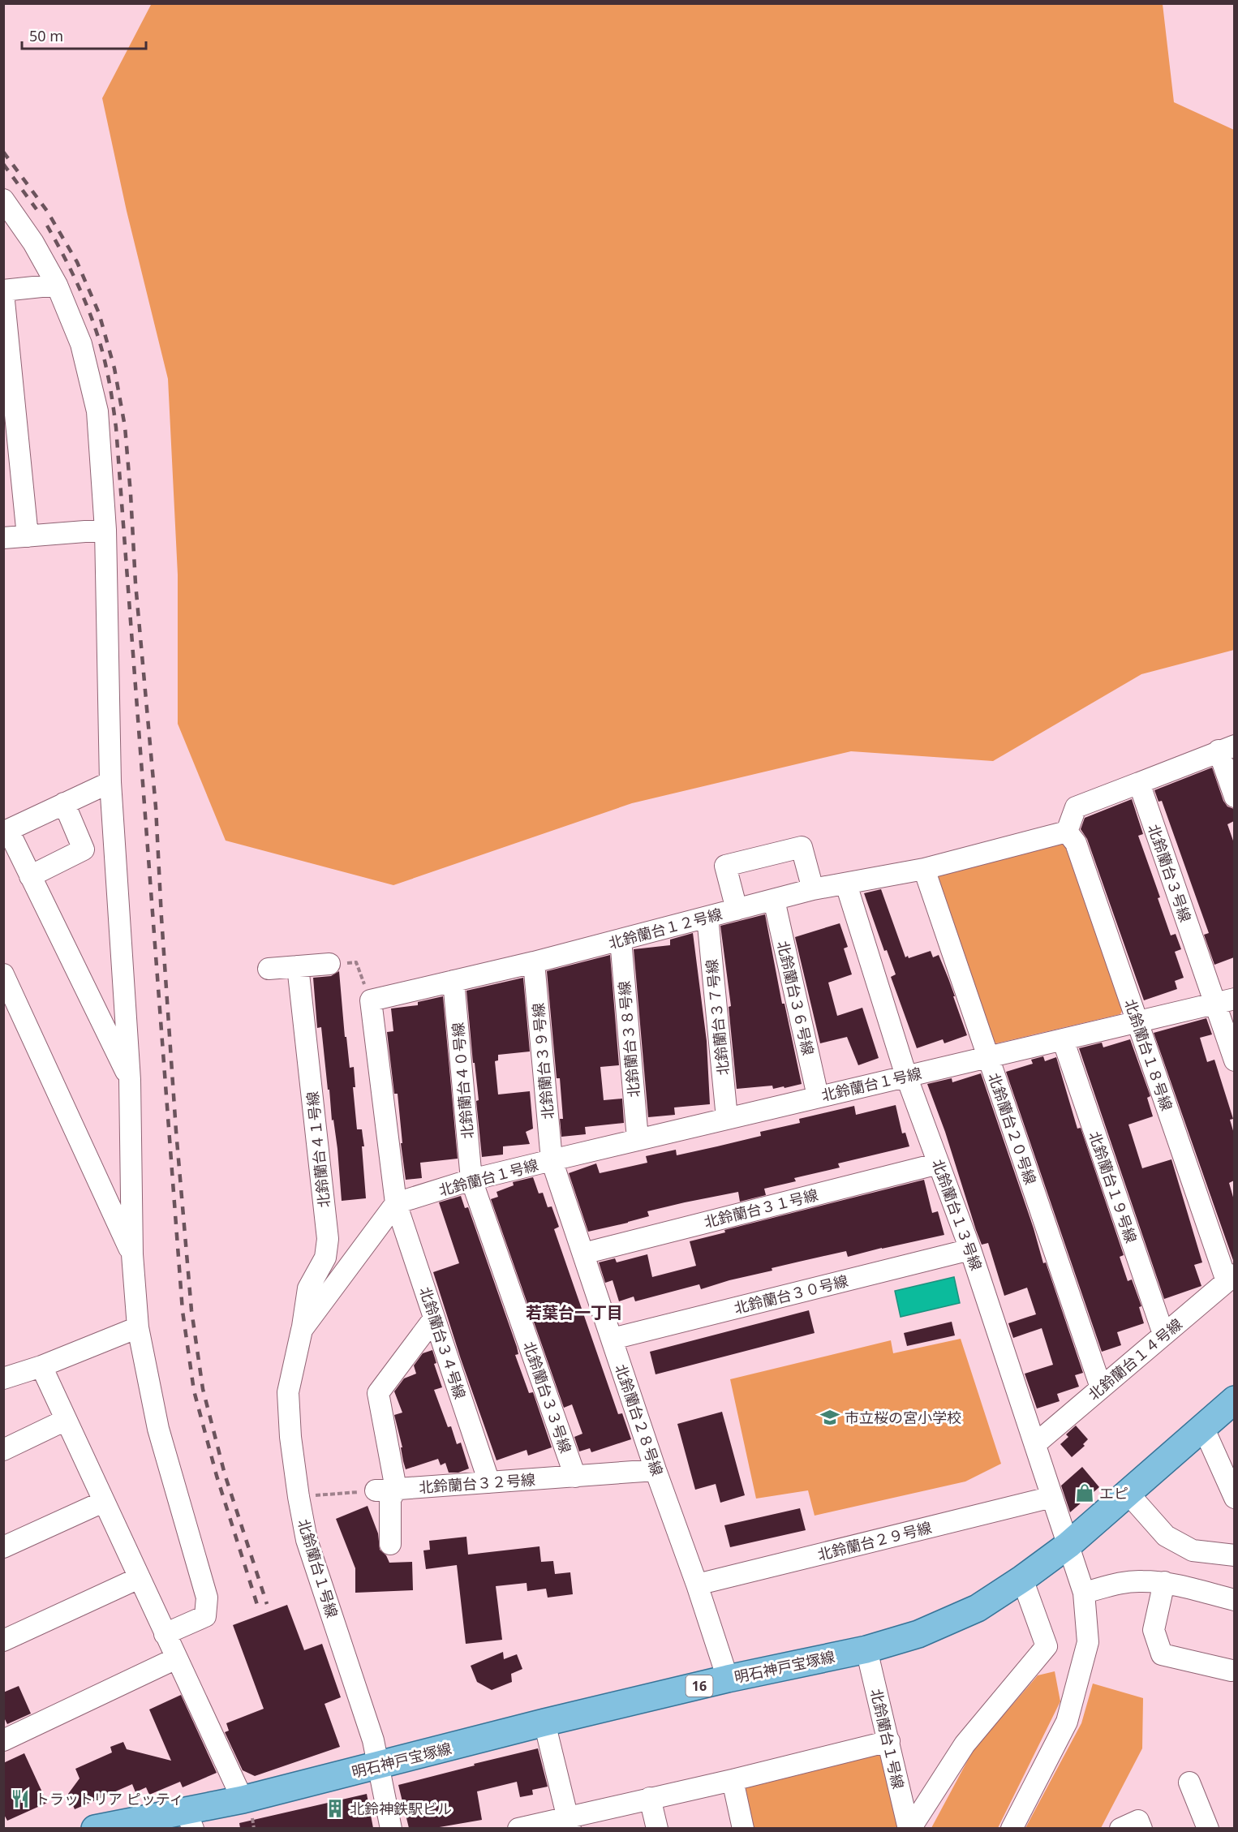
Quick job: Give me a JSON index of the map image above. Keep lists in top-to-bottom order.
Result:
{
  "streets": {
    "main road": ["明石神戸宝塚線", "16"],
    "street": [
      "北鈴蘭台３号線",
      "北鈴蘭台１２号線",
      "北鈴蘭台３６号線",
      "北鈴蘭台３７号線",
      "北鈴蘭台３８号線",
      "北鈴蘭台１８号線",
      "北鈴蘭台３９号線",
      "北鈴蘭台４０号線",
      "北鈴蘭台１号線",
      "北鈴蘭台２０号線",
      "北鈴蘭台４１号線",
      "北鈴蘭台１９号線",
      "北鈴蘭台３１号線",
      "北鈴蘭台１３号線",
      "北鈴蘭台３０号線",
      "北鈴蘭台３４号線",
      "北鈴蘭台１４号線",
      "北鈴蘭台３３号線",
      "北鈴蘭台２８号線",
      "北鈴蘭台３２号線",
      "北鈴蘭台２９号線"
    ]
  },
  "crossings": [
    ["北鈴蘭台３号線", "北鈴蘭台１号線"],
    ["北鈴蘭台１２号線", "北鈴蘭台３６号線"],
    ["北鈴蘭台１２号線", "北鈴蘭台３７号線"],
    ["北鈴蘭台１２号線", "北鈴蘭台３８号線"],
    ["北鈴蘭台１２号線", "北鈴蘭台１８号線"],
    ["北鈴蘭台１２号線", "北鈴蘭台３９号線"],
    ["北鈴蘭台１２号線", "北鈴蘭台４０号線"],
    ["北鈴蘭台１２号線", "北鈴蘭台２０号線"],
    ["北鈴蘭台１２号線", "北鈴蘭台１３号線"],
    ["北鈴蘭台３６号線", "北鈴蘭台１号線"],
    ["北鈴蘭台３７号線", "北鈴蘭台１号線"],
    ["北鈴蘭台３８号線", "北鈴蘭台１号線"],
    ["北鈴蘭台１８号線", "北鈴蘭台１号線"],
    ["北鈴蘭台１８号線", "北鈴蘭台１４号線"],
    ["北鈴蘭台３９号線", "北鈴蘭台１号線"],
    ["北鈴蘭台３９号線", "北鈴蘭台２８号線"],
    ["北鈴蘭台４０号線", "北鈴蘭台１号線"],
    ["北鈴蘭台４０号線", "北鈴蘭台３３号線"],
    ["北鈴蘭台１号線", "北鈴蘭台２０号線"],
    ["北鈴蘭台１号線", "北鈴蘭台４１号線"],
    ["北鈴蘭台１号線", "北鈴蘭台１９号線"],
    ["北鈴蘭台１号線", "北鈴蘭台１３号線"],
    ["北鈴蘭台１号線", "北鈴蘭台３４号線"],
    ["北鈴蘭台１号線", "北鈴蘭台３３号線"],
    ["北鈴蘭台１号線", "北鈴蘭台２８号線"],
    ["北鈴蘭台１号線", "明石神戸宝塚線"],
    ["北鈴蘭台２０号線", "北鈴蘭台１４号線"],
    ["北鈴蘭台１９号線", "北鈴蘭台１４号線"],
    ["北鈴蘭台３１号線", "北鈴蘭台１３号線"],
    ["北鈴蘭台３１号線", "北鈴蘭台２８号線"],
    ["北鈴蘭台１３号線", "北鈴蘭台３０号線"],
    ["北鈴蘭台１３号線", "北鈴蘭台１４号線"],
    ["北鈴蘭台１３号線", "北鈴蘭台２９号線"],
    ["北鈴蘭台１３号線", "明石神戸宝塚線"],
    ["北鈴蘭台３０号線", "北鈴蘭台２８号線"],
    ["北鈴蘭台３４号線", "北鈴蘭台３２号線"],
    ["北鈴蘭台３３号線", "北鈴蘭台３２号線"],
    ["北鈴蘭台２８号線", "北鈴蘭台３２号線"],
    ["北鈴蘭台２８号線", "北鈴蘭台２９号線"],
    ["北鈴蘭台２８号線", "明石神戸宝塚線"]
  ],
  "districts": ["若葉台一丁目"],
  "places": {
    "school or university": ["市立桜の宮小学校"],
    "shop": ["エピ"],
    "restaurant": ["トラットリア ピッティ"],
    "building": ["北鈴神鉄駅ビル"]
  },
  "scale_bar": "50 m"
}
